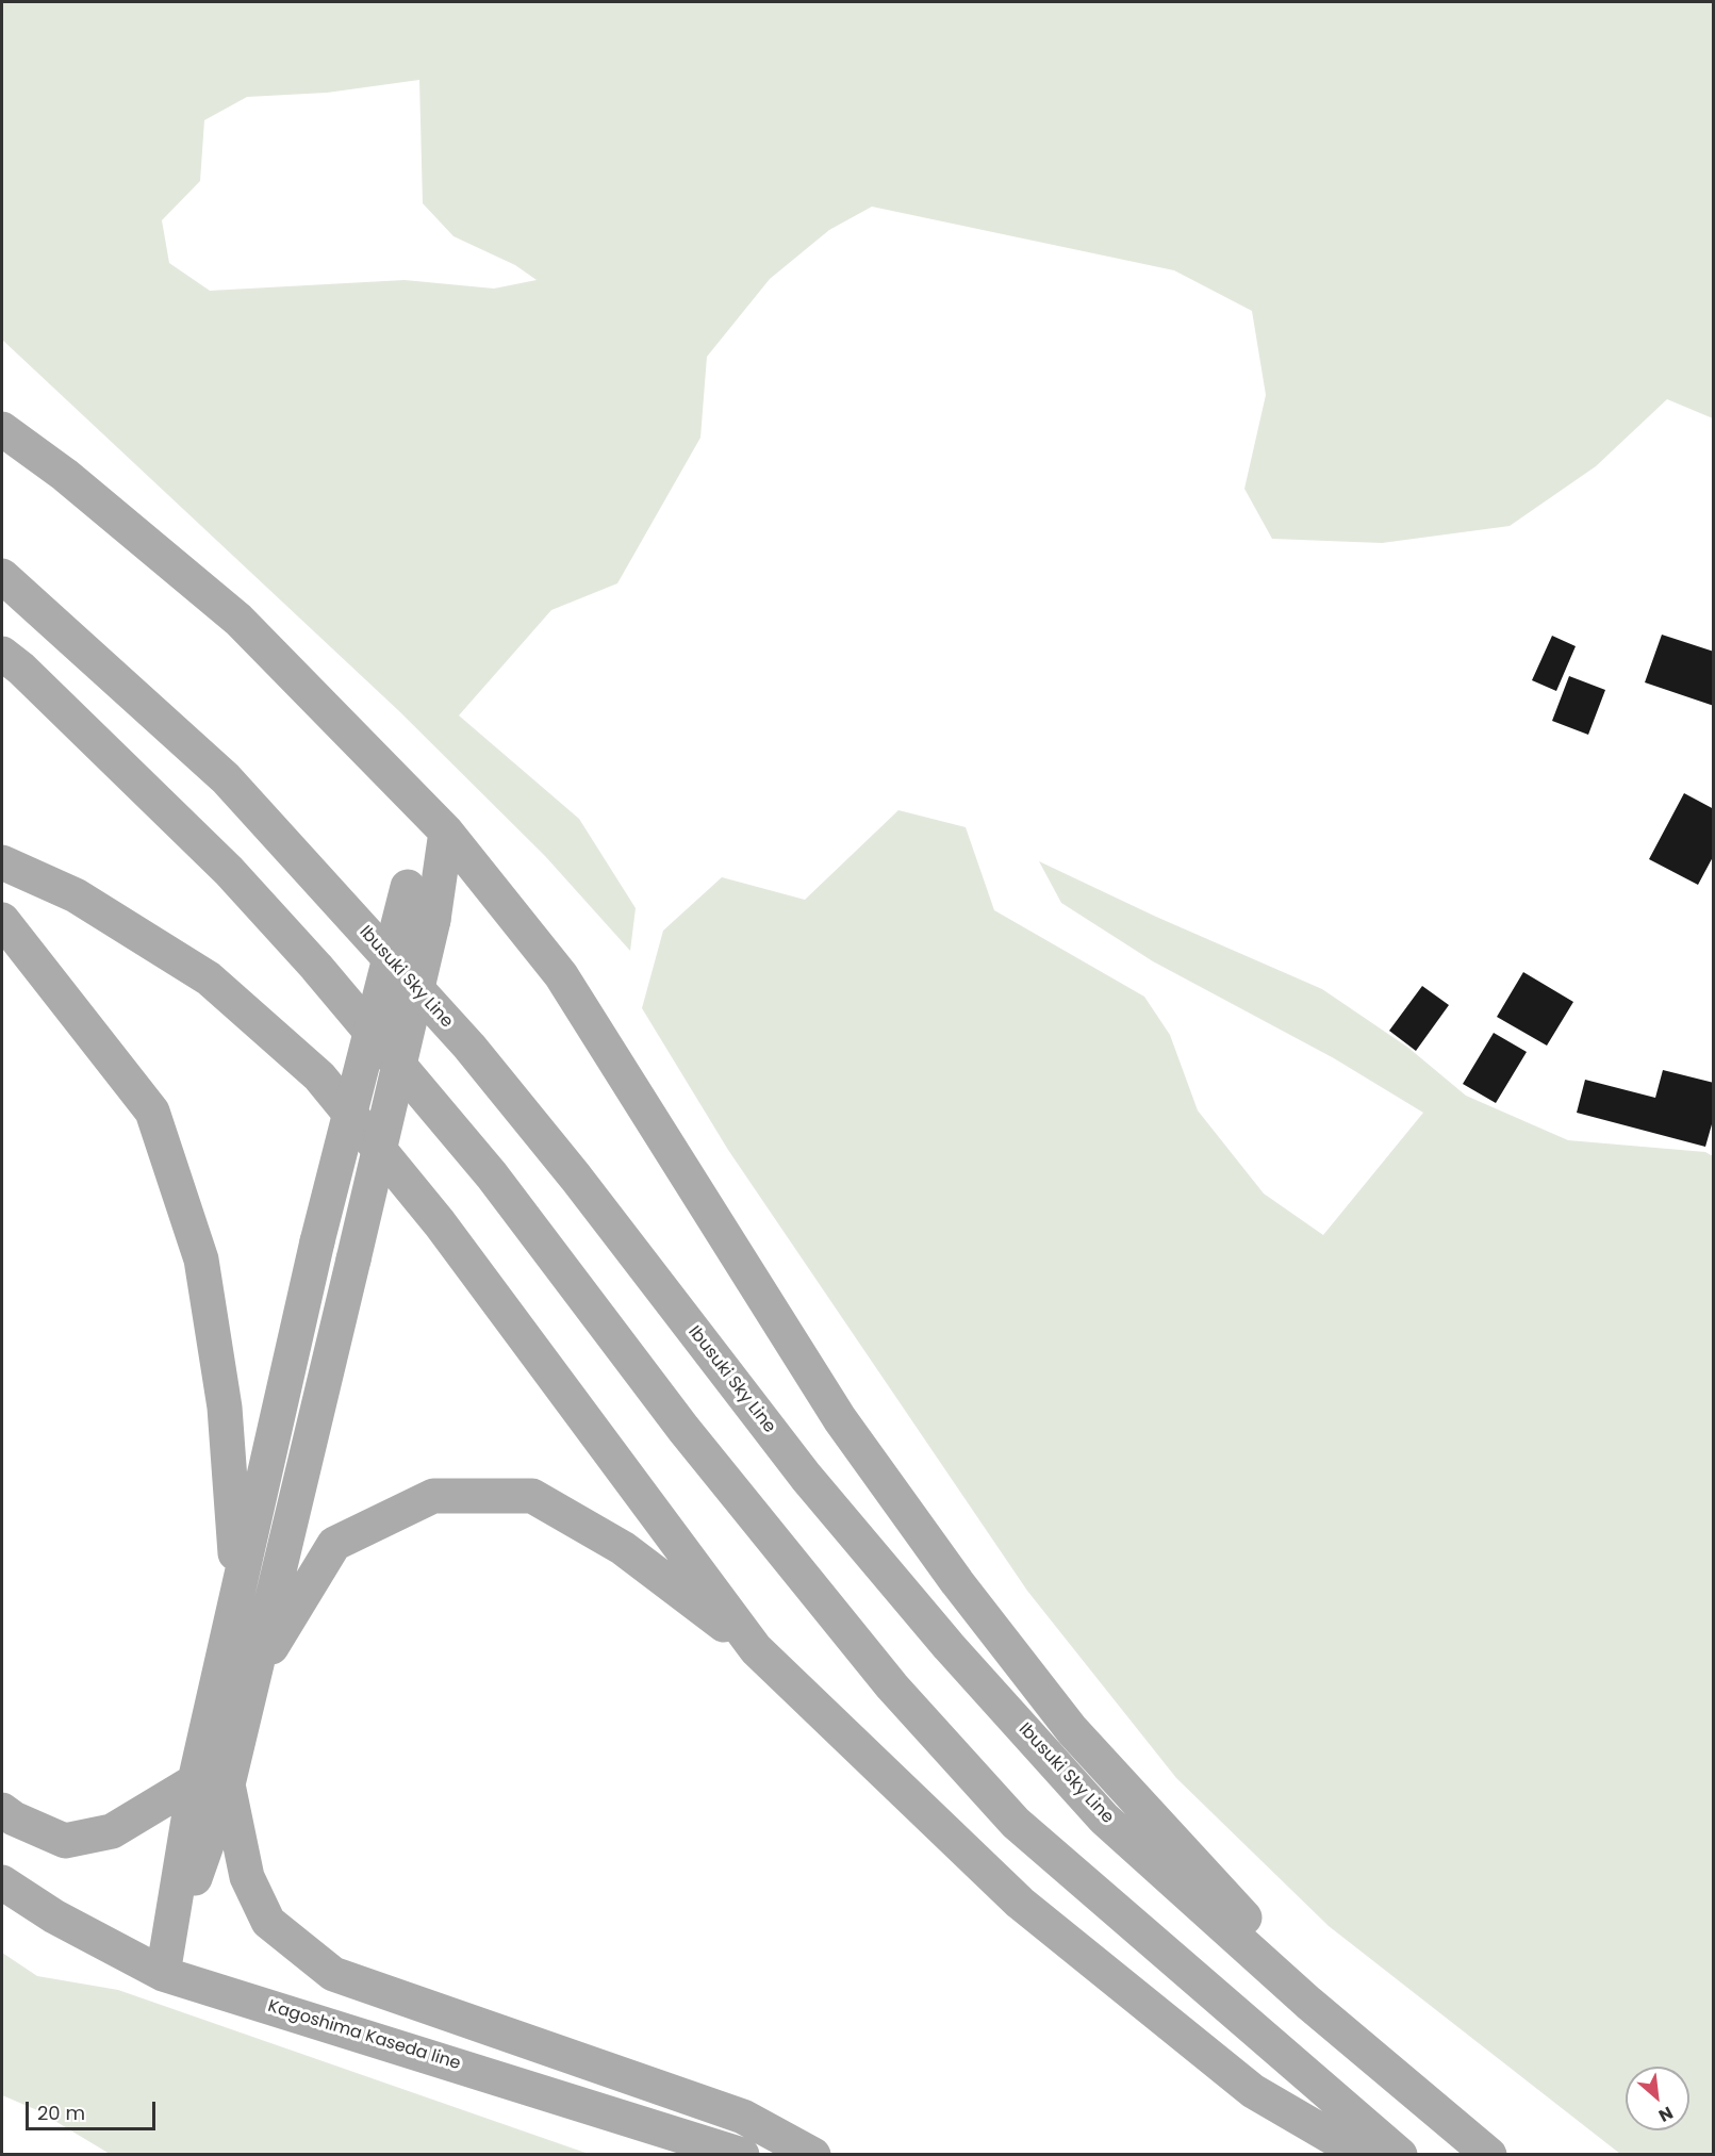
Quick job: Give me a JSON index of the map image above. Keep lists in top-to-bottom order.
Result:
{
  "streets": {
    "main road": ["Ibusuki Sky Line", "Kagoshima Kaseda line"]
  },
  "scale_bar": "20 m",
  "north": "bottom right"
}
